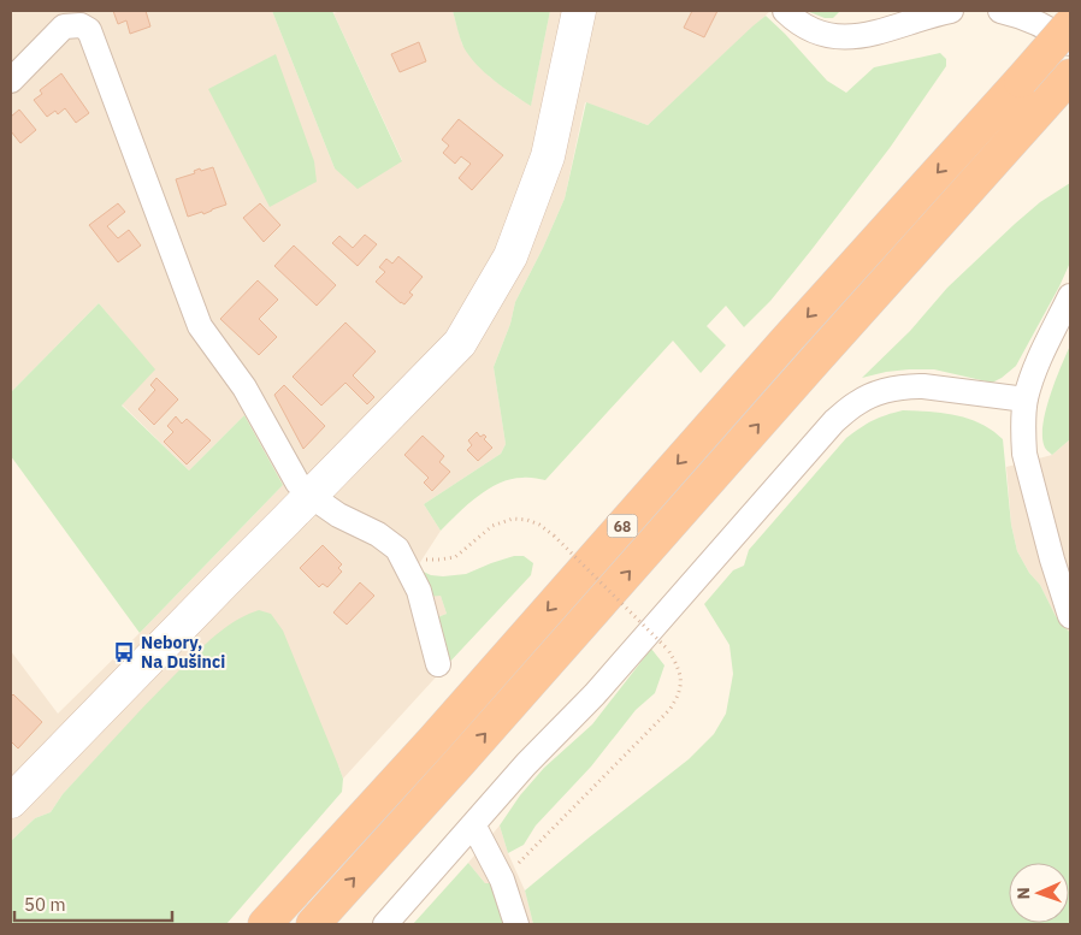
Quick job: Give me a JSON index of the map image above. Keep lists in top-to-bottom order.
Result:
{
  "streets": {
    "highway": ["68"]
  },
  "places": {
    "bus stop": ["Nebory, Na Dušinci"]
  },
  "scale_bar": "50 m",
  "north": "left"
}
